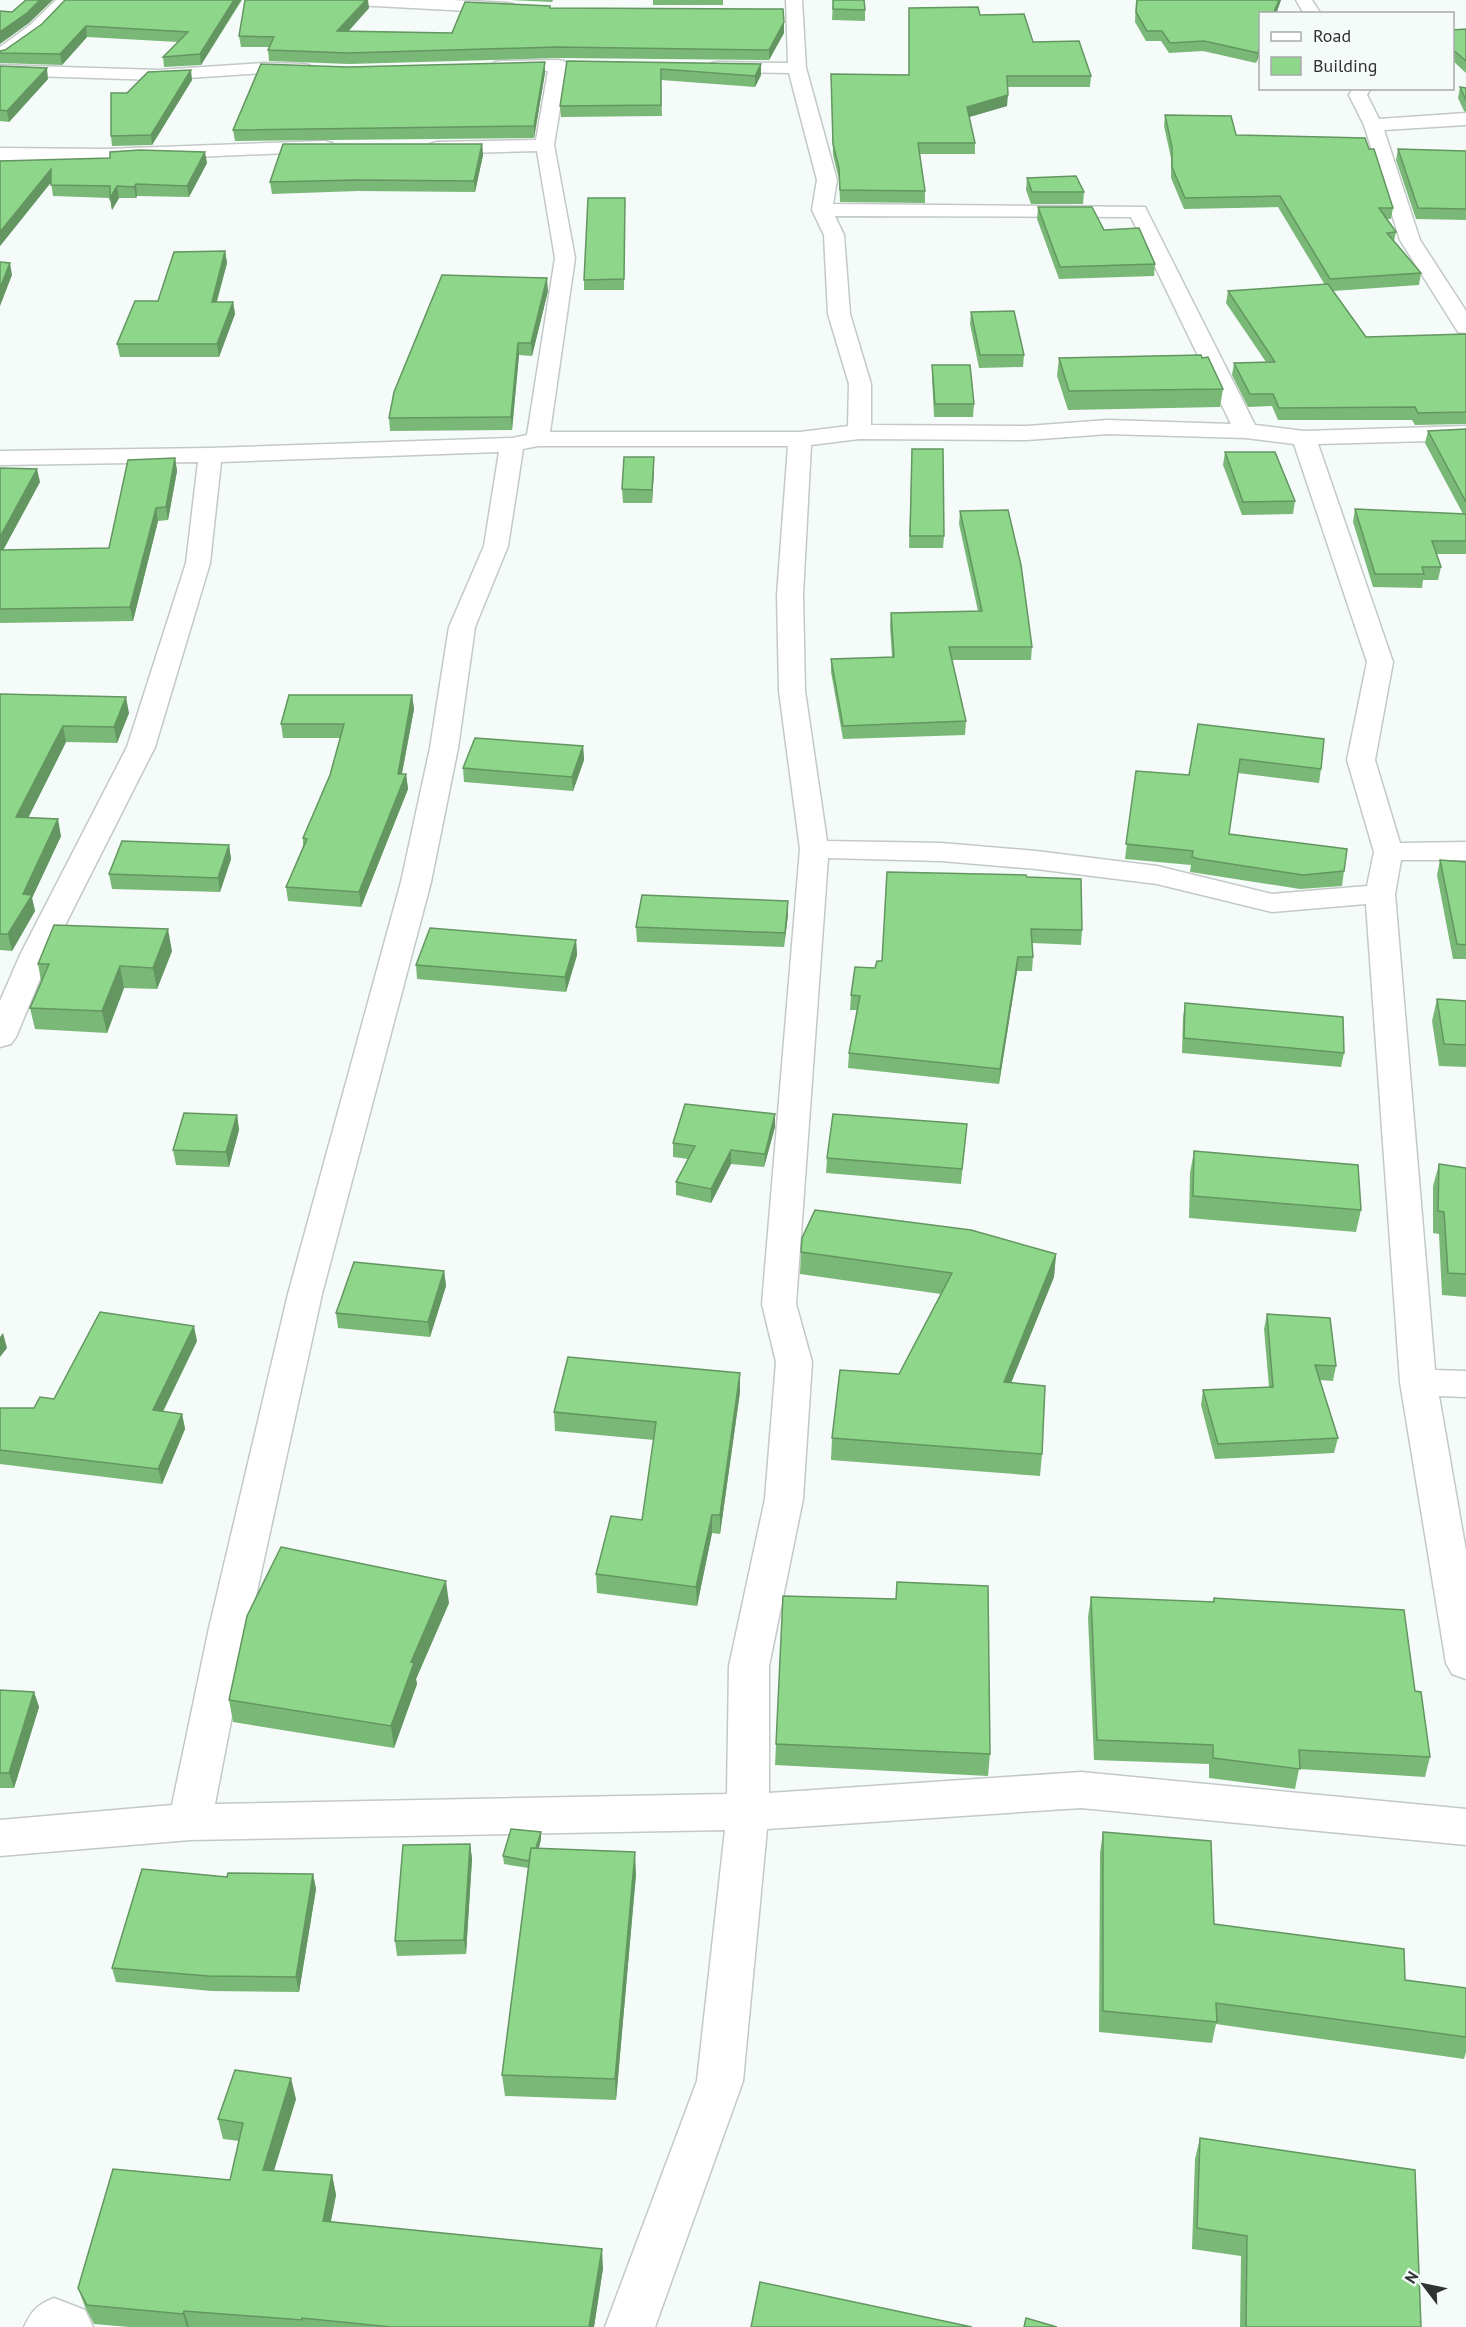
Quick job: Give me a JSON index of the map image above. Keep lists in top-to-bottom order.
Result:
{
  "legend": ["Road", "Building"],
  "north": "top left"
}
